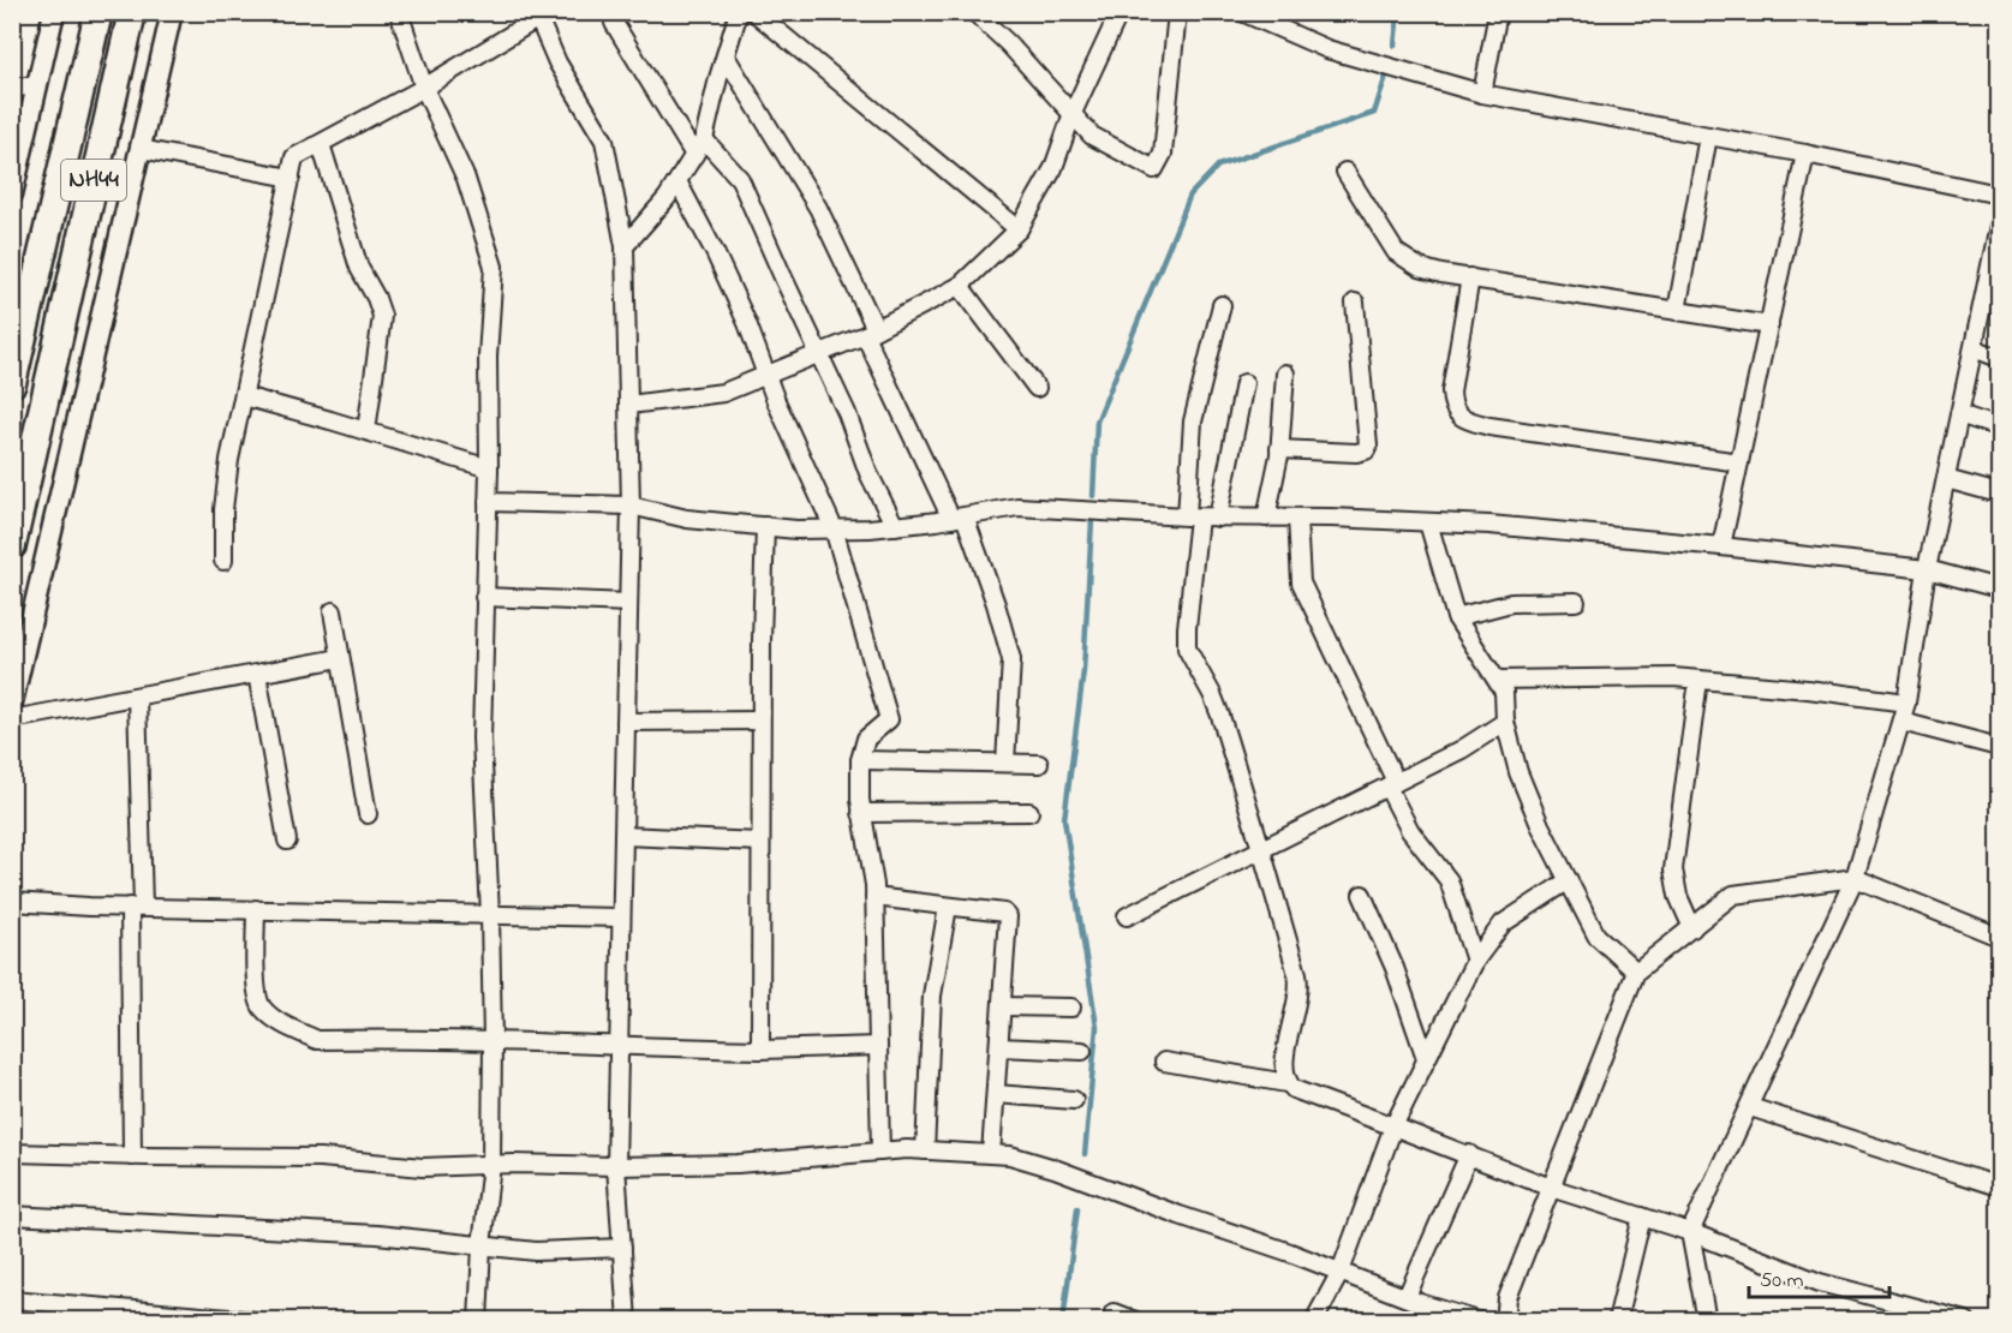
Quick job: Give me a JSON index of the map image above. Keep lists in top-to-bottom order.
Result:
{
  "streets": {
    "highway": ["NH44"]
  },
  "scale_bar": "50 m"
}
